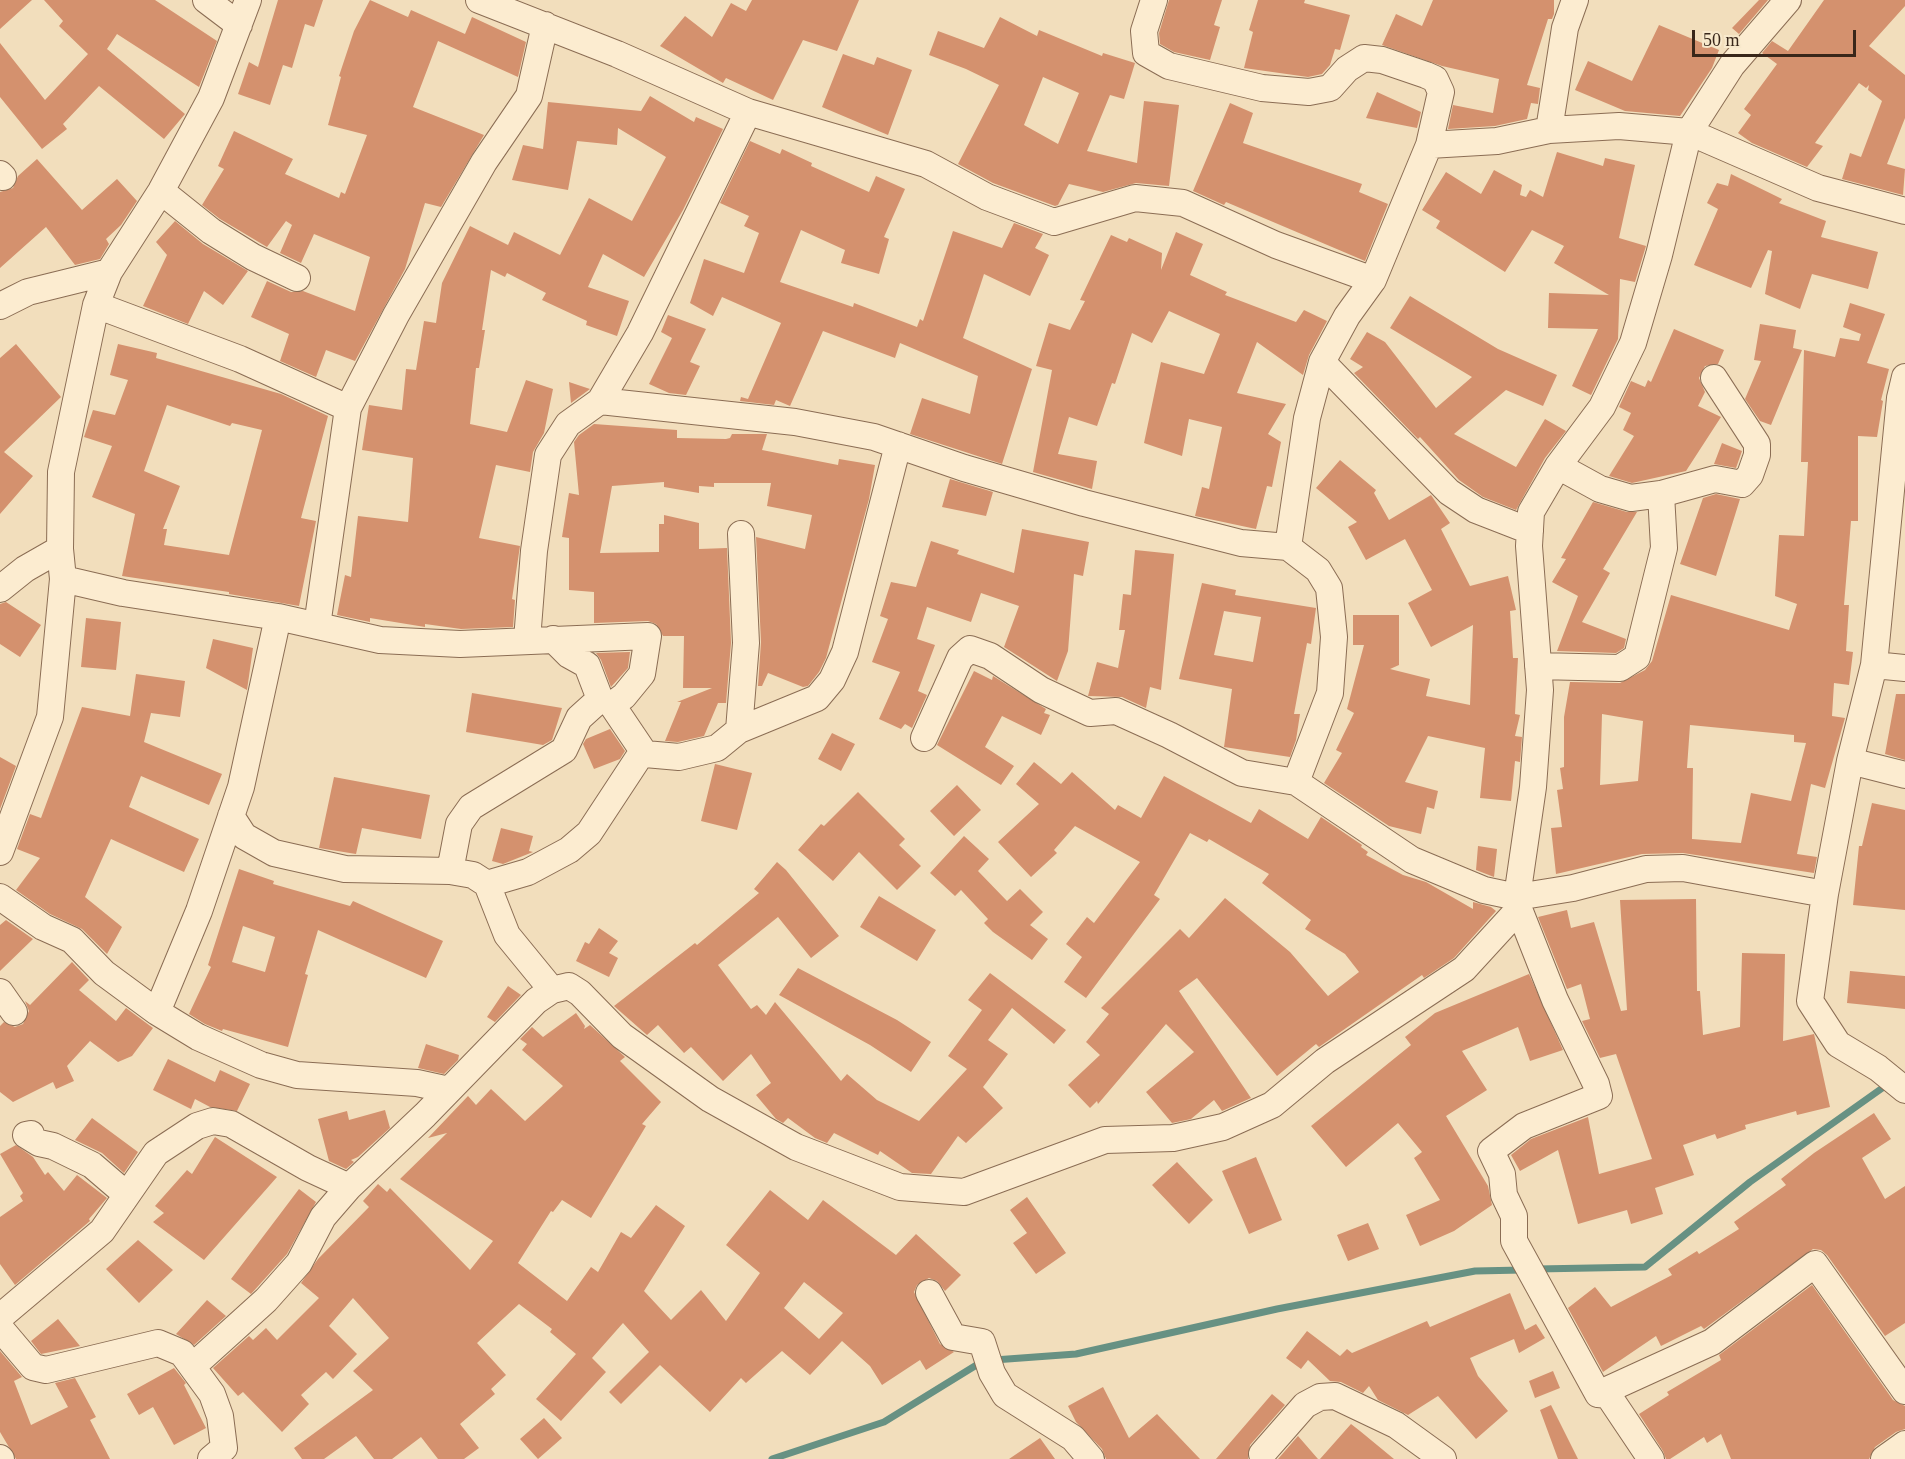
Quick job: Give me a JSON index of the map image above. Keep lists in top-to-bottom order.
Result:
{
  "scale_bar": "50 m"
}
